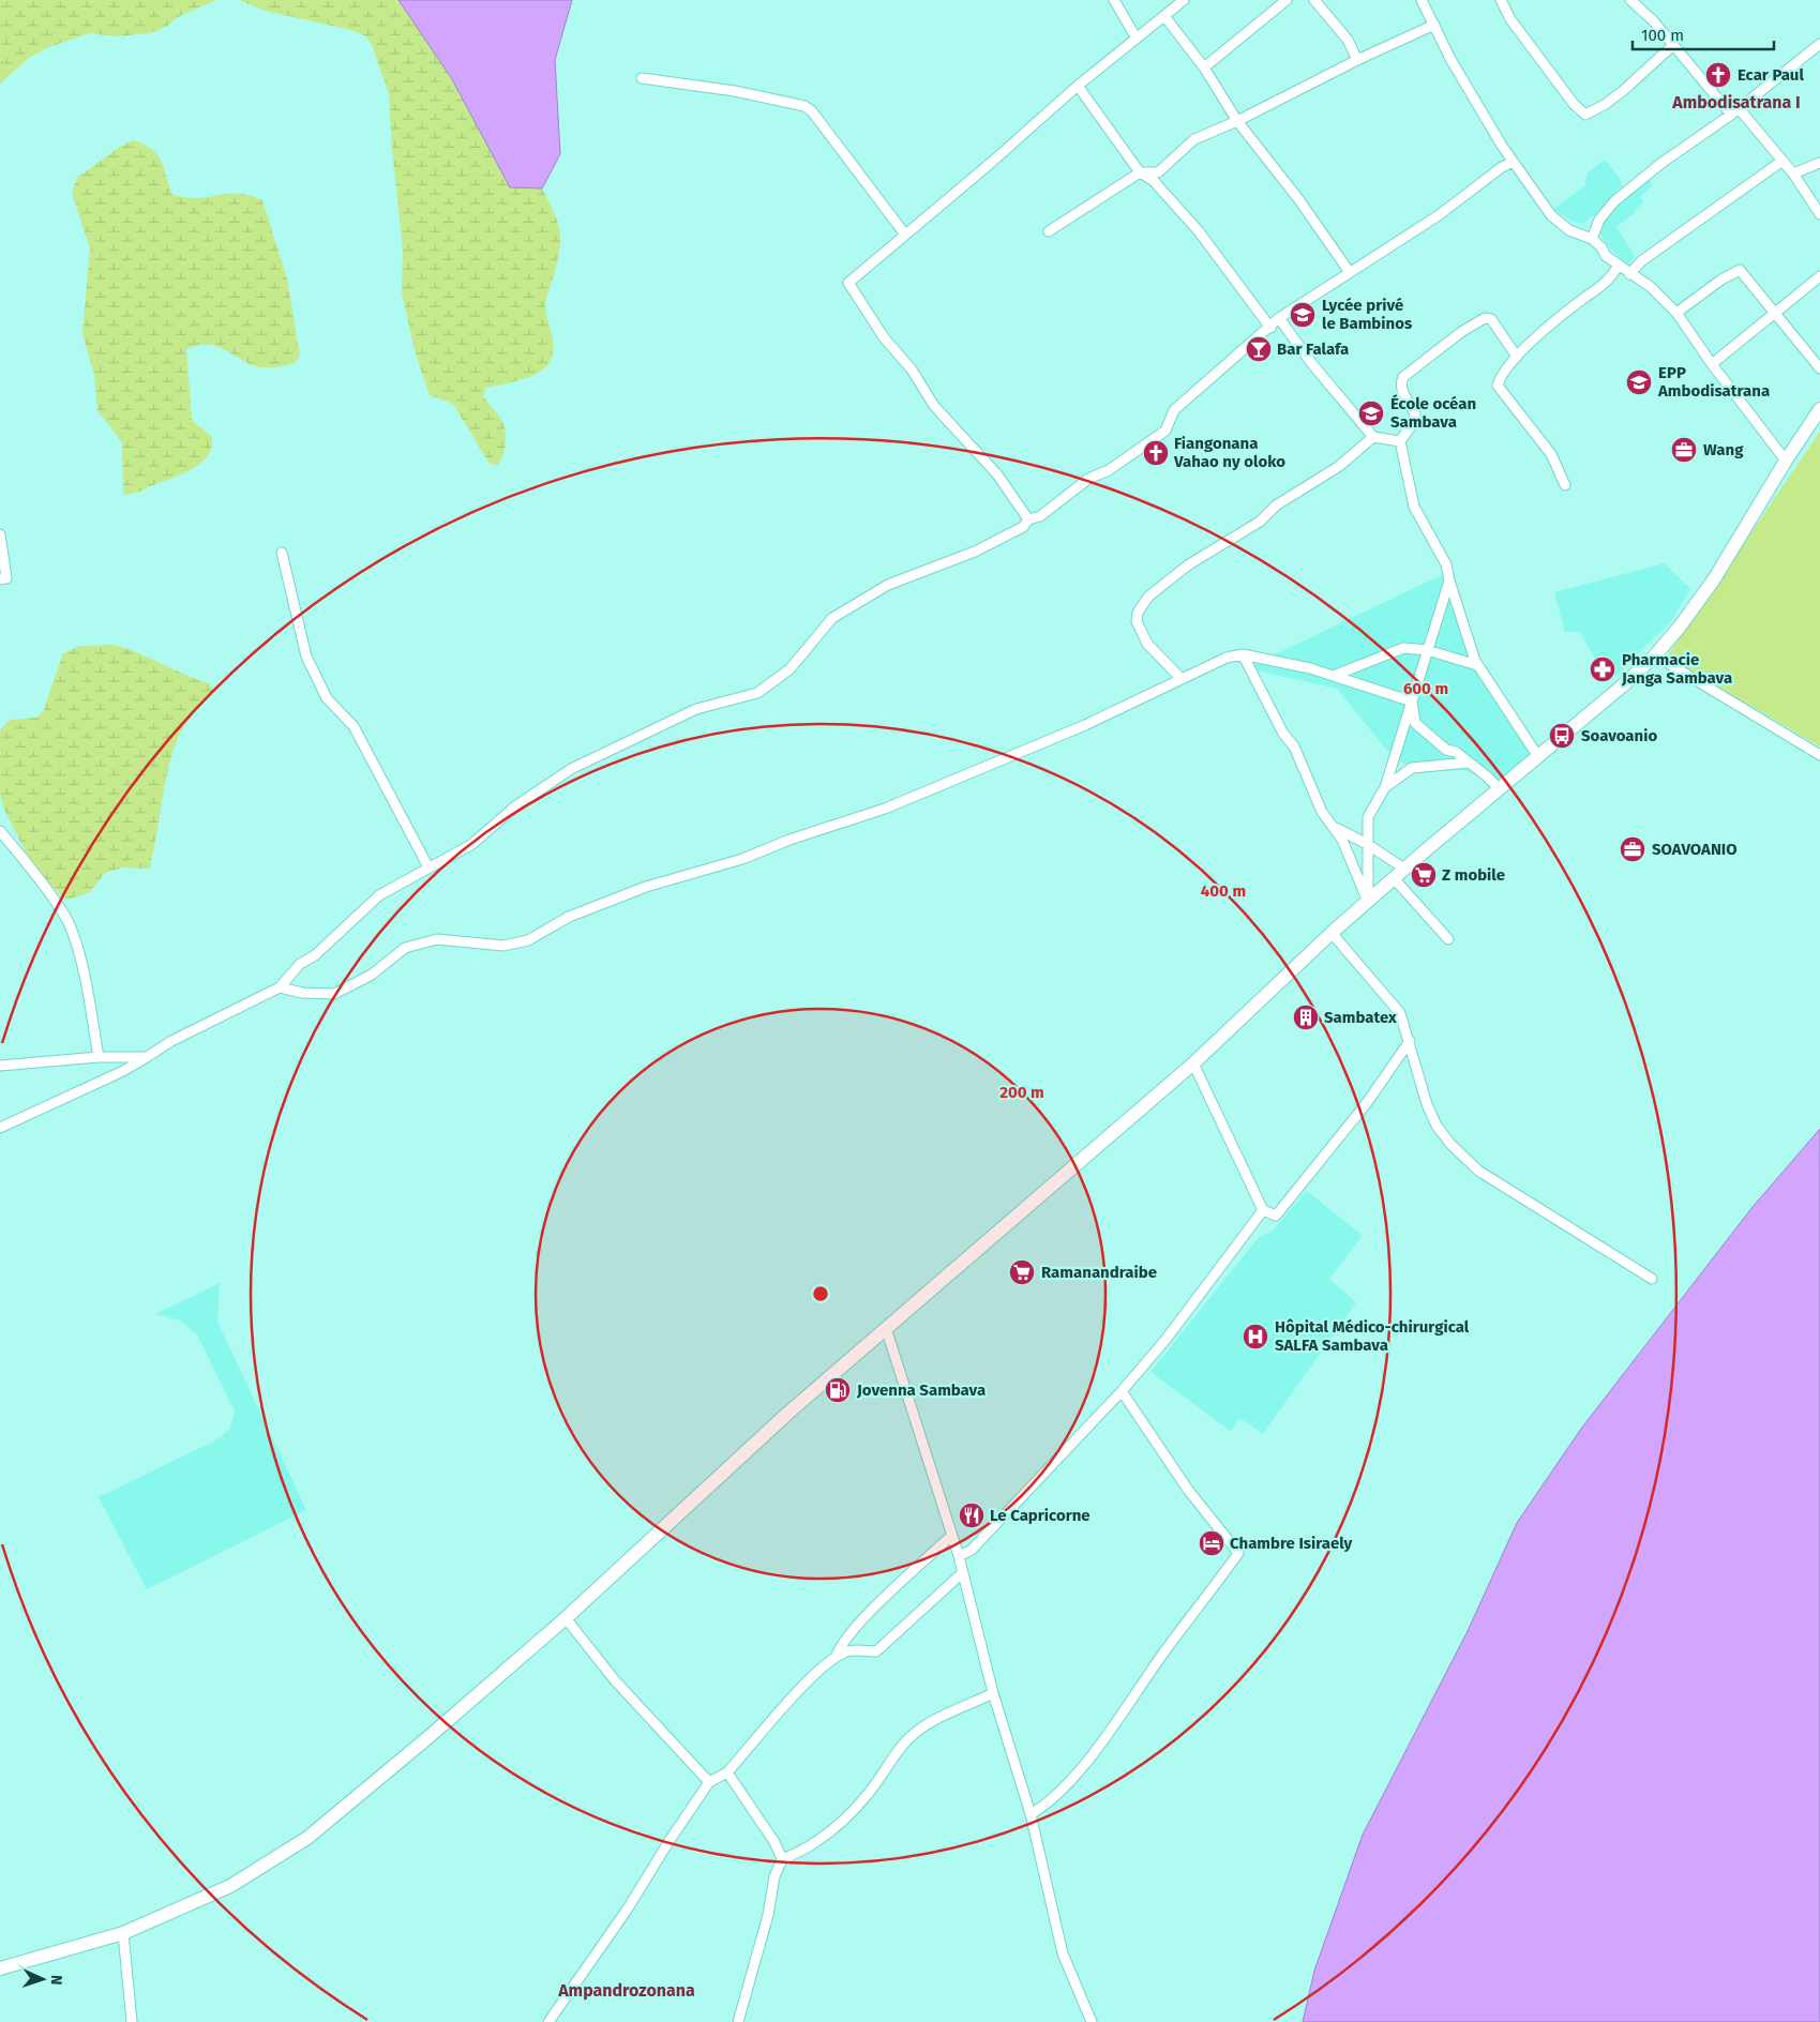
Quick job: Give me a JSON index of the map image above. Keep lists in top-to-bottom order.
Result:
{
  "districts": ["Ambodisatrana I", "Ampandrozonana"],
  "places": {
    "church": ["Ecar Paul", "Fiangonana Vahao ny oloko"],
    "school or university": ["Lycée privé le Bambinos", "EPP Ambodisatrana", "École océan Sambava"],
    "bar": ["Bar Falafa"],
    "office": ["Wang", "SOAVOANIO"],
    "pharmacy": ["Pharmacie Janga Sambava"],
    "bus stop": ["Soavoanio"],
    "supermarket": ["Z mobile", "Ramanandraibe"],
    "building": ["Sambatex"],
    "hospital": ["Hôpital Médico-chirurgical SALFA Sambava"],
    "fuel station": ["Jovenna Sambava"],
    "restaurant": ["Le Capricorne"],
    "hotel": ["Chambre Isiraely"]
  },
  "scale_bar": "100 m",
  "north": "right",
  "rings": ["600 m", "400 m", "200 m"]
}
